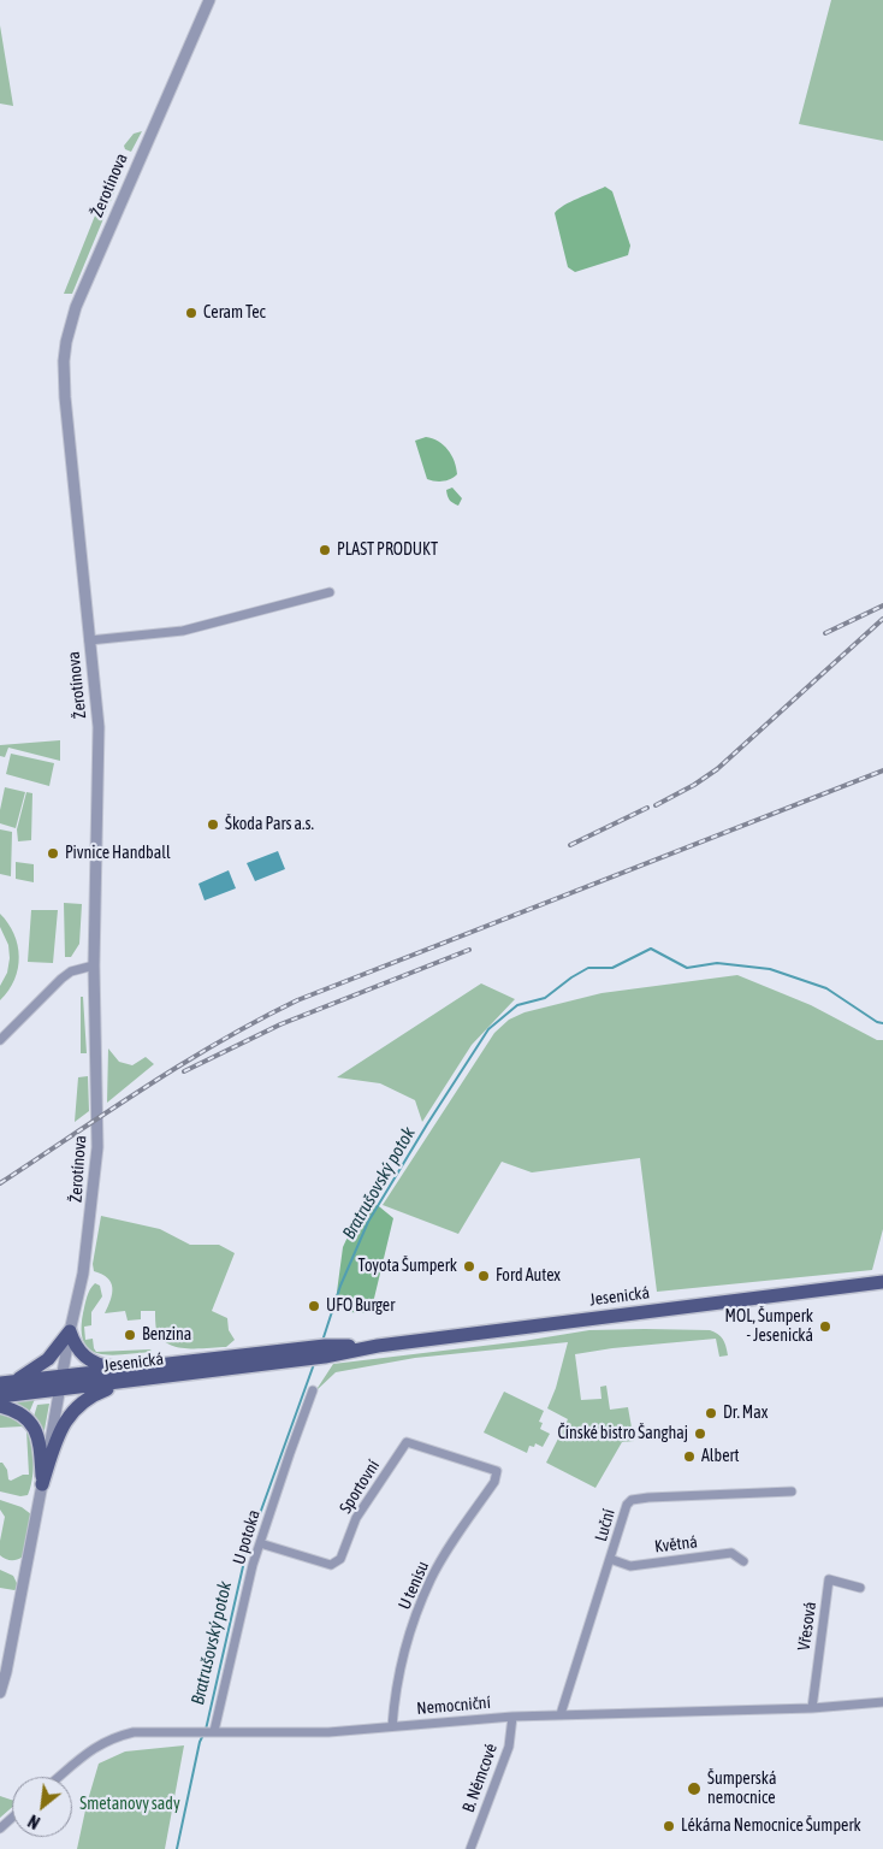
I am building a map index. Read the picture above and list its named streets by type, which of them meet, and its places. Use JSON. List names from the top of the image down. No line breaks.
{"streets":{"main road":["Jesenická"],"street":["Žerotínova","Sportovní","Luční","U potoka","Květná","U tenisu","Vřesová","Nemocniční","B. Němcové"]},"crossings":[["Žerotínova","Jesenická"],["Sportovní","U potoka"],["Sportovní","U tenisu"],["Luční","Květná"],["Luční","Nemocniční"],["U potoka","Nemocniční"],["U tenisu","Nemocniční"],["Vřesová","Nemocniční"],["Nemocniční","B. Němcové"]],"water":["Bratrušovský potok"],"parks":["Smetanovy sady"],"places":["Ceram Tec","PLAST PRODUKT","Škoda Pars a.s.","Pivnice Handball","Toyota Šumperk","Ford Autex","UFO Burger","MOL, Šumperk - Jesenická","Benzina","Dr. Max","Čínské bistro Šanghaj","Albert","Šumperská nemocnice","Lékárna Nemocnice Šumperk"],"north":"bottom left"}
